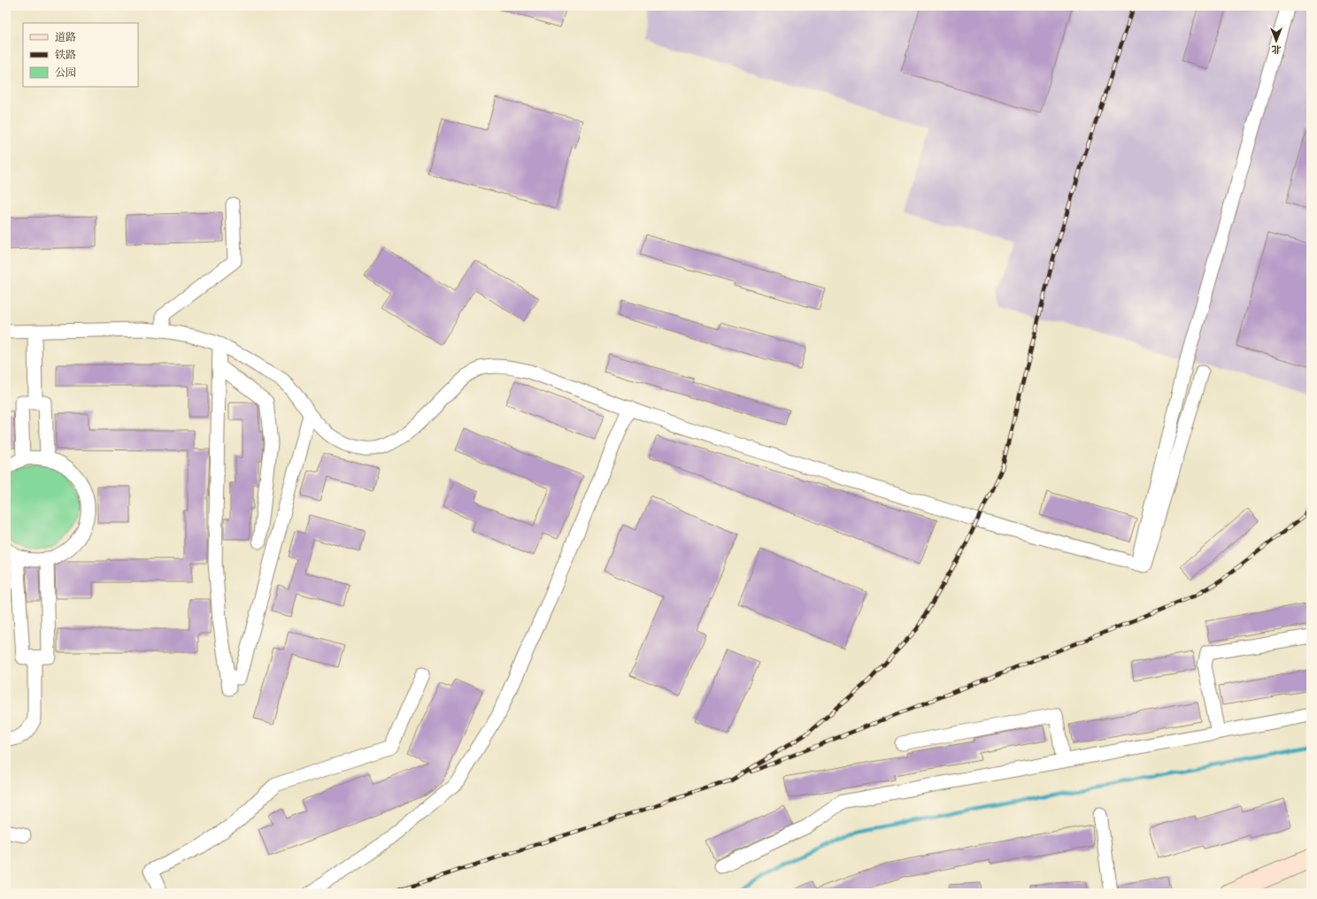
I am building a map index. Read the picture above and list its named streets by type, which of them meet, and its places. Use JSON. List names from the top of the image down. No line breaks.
{"legend":["道路","铁路","公园"],"north":"bottom"}
